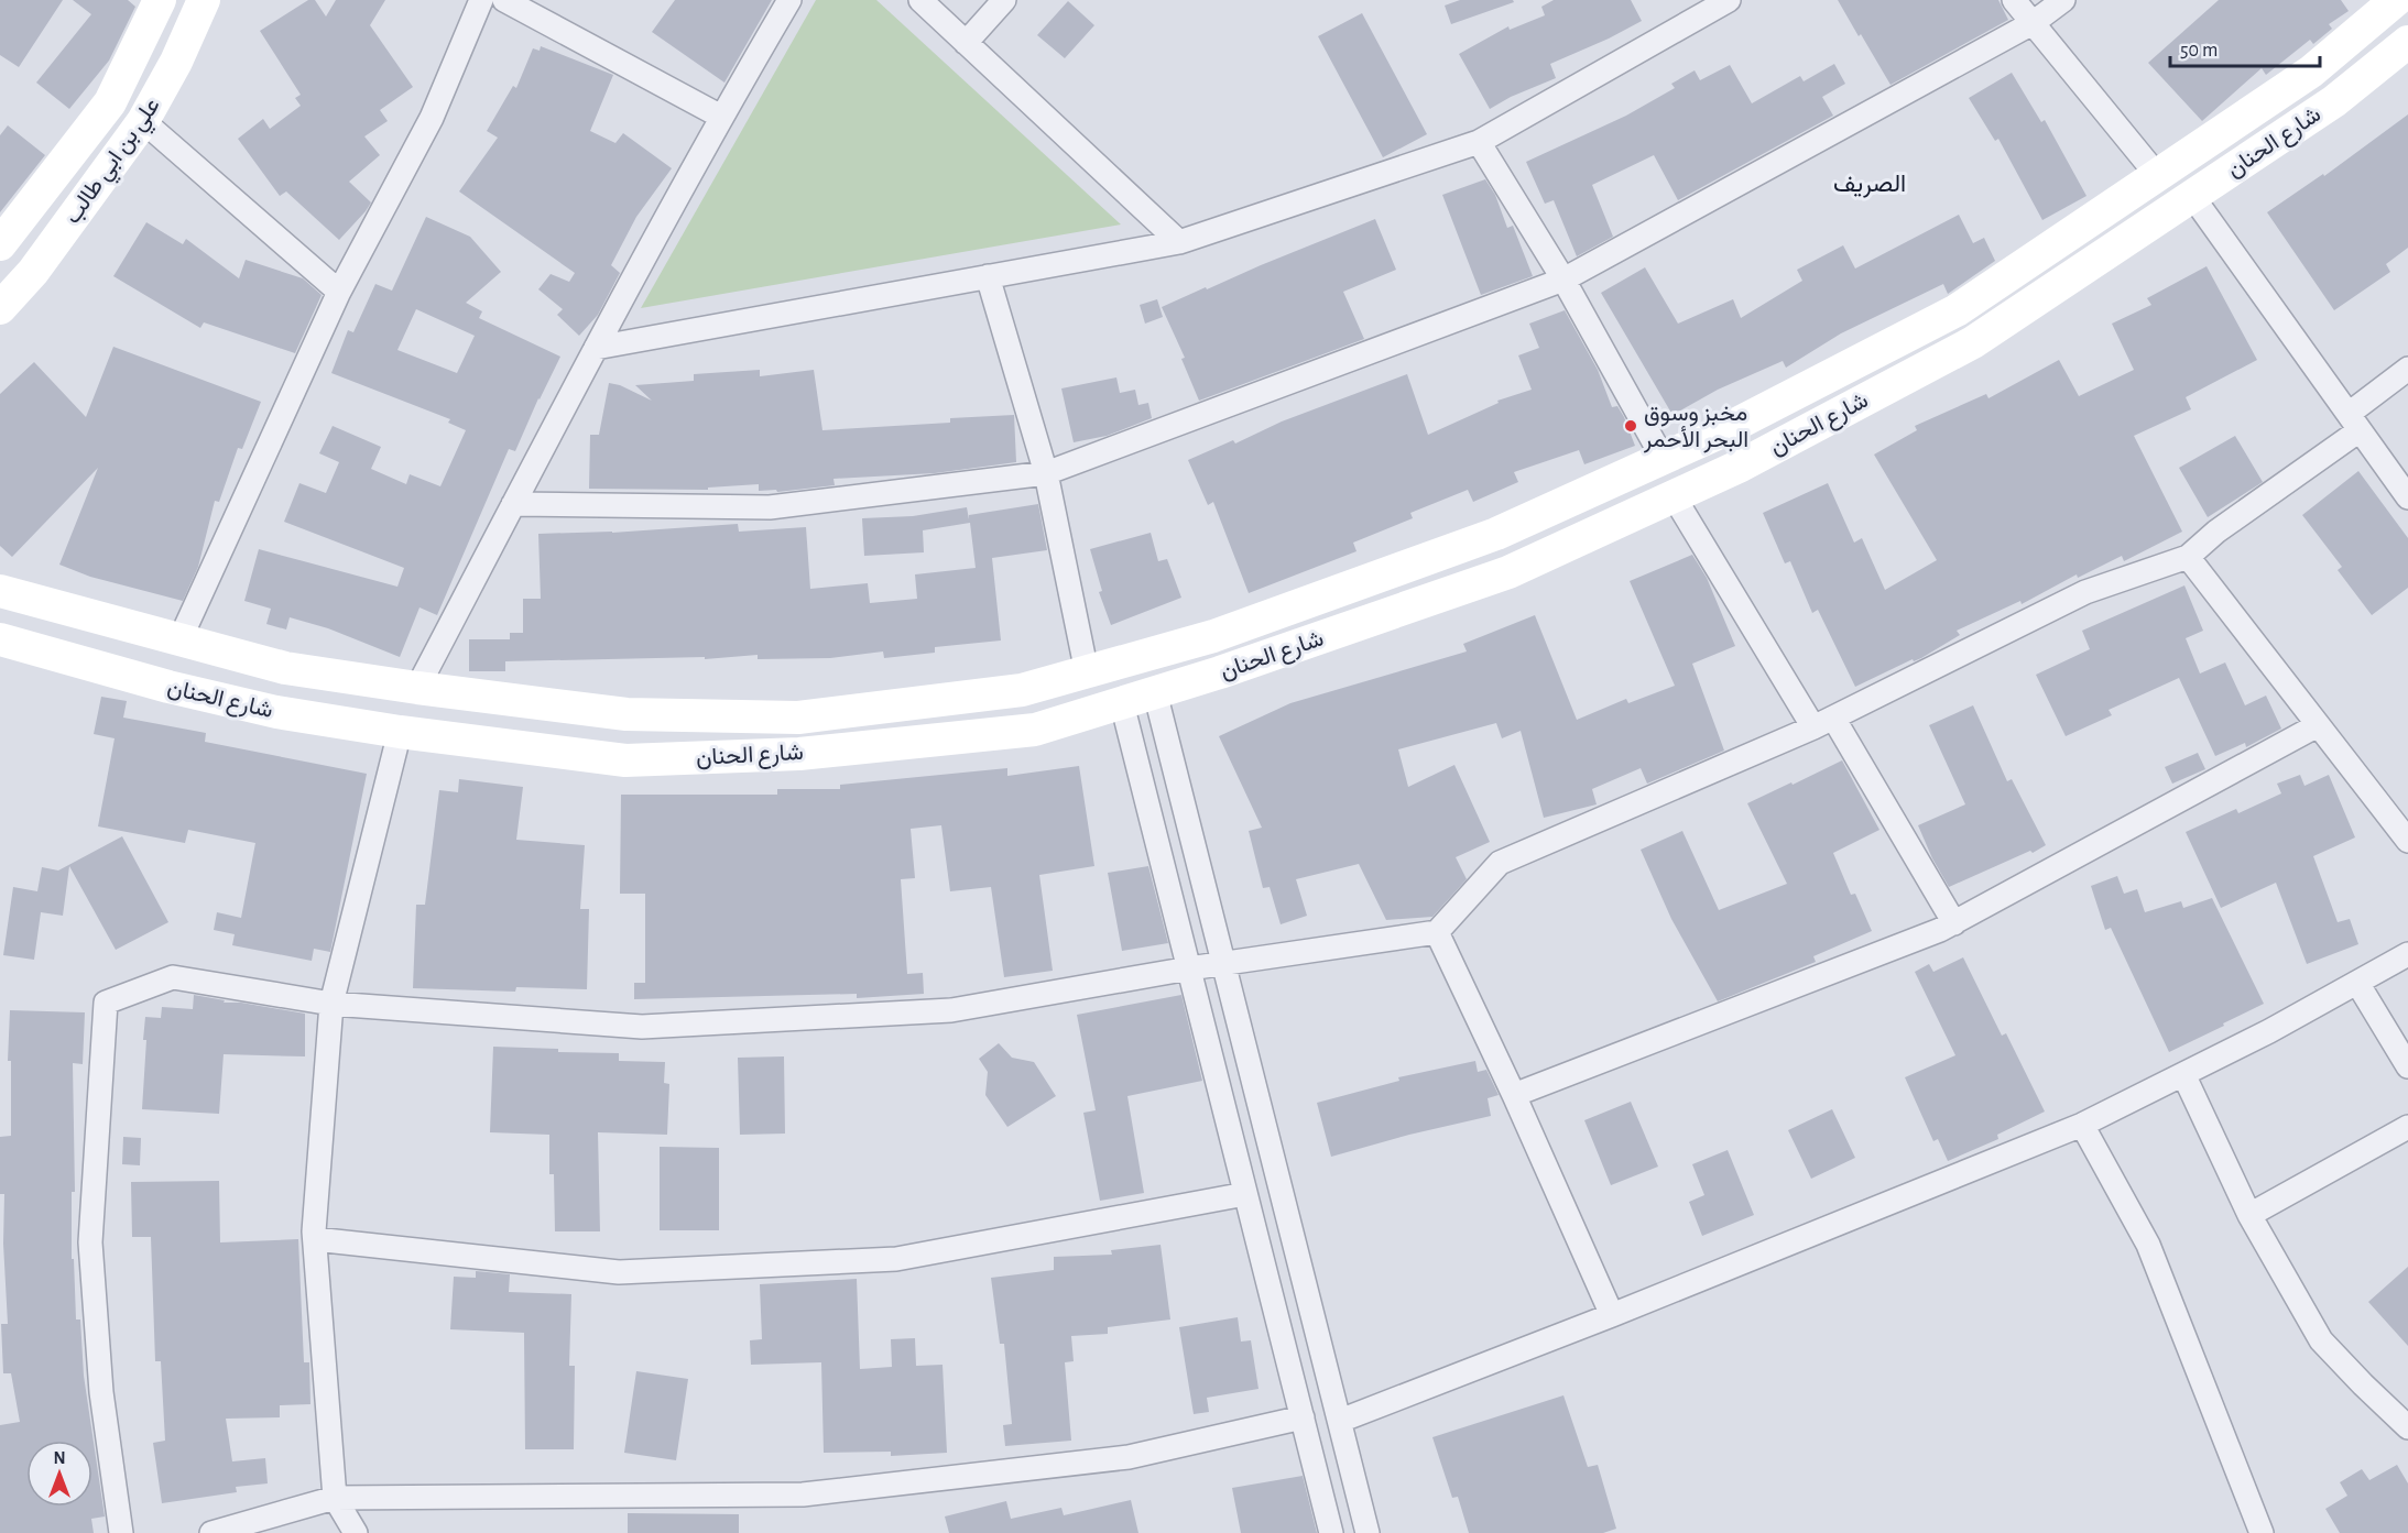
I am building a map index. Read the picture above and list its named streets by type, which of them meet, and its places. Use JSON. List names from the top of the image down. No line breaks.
{"streets":{"main road":["شارع الحنان","علي بن ابي طالب"]},"districts":["الصريف"],"places":["مخبز وسوق البحر الأحمر"],"scale_bar":"50 m","north":"top"}
